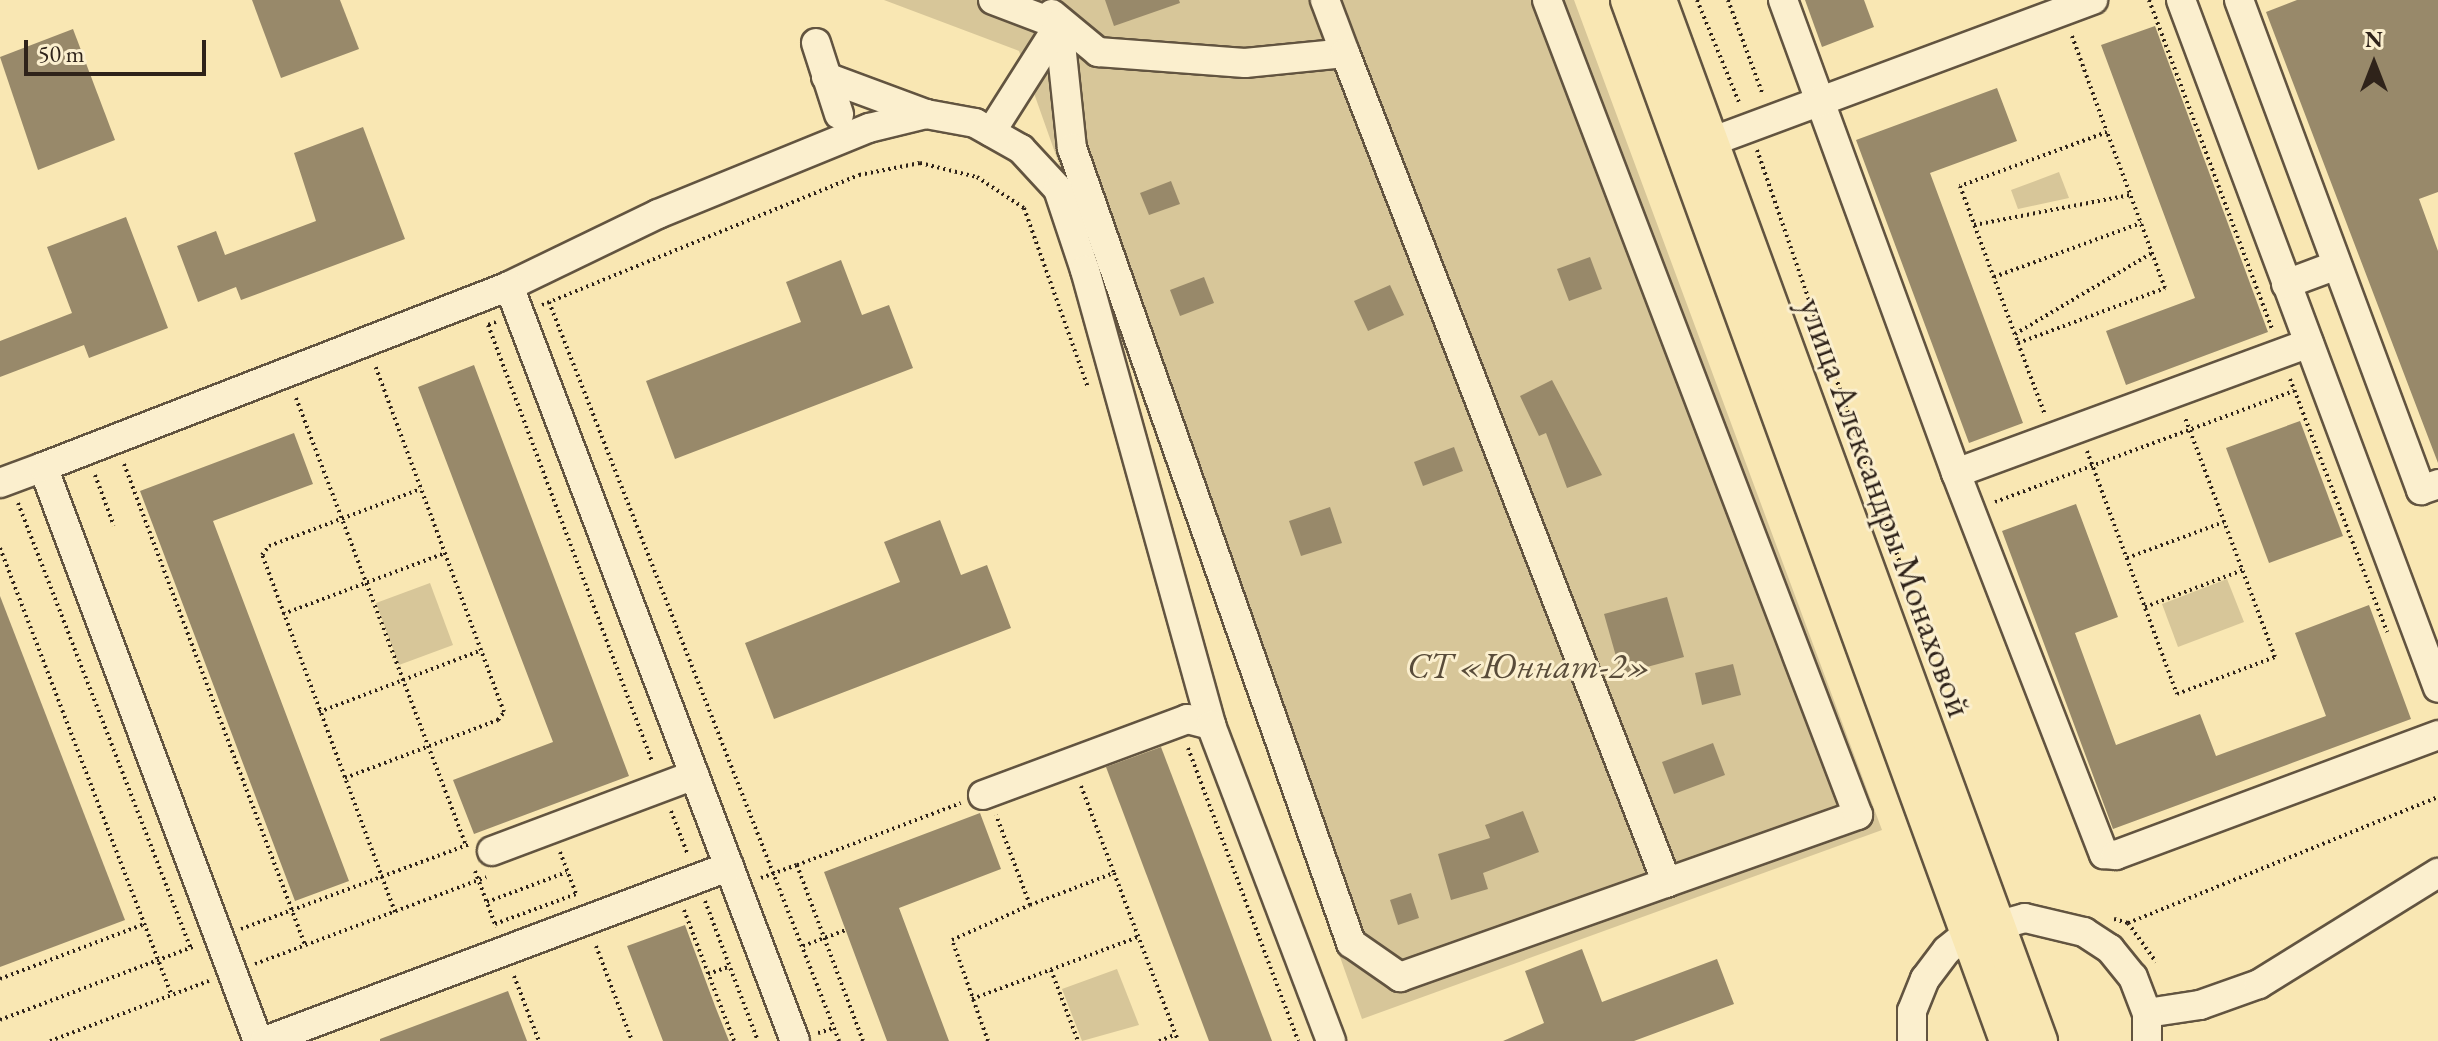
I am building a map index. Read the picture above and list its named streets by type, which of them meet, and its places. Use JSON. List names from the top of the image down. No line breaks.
{"streets":{"main road":["улица Александры Монаховой"]},"parks":["СТ «Юннат-2»"],"scale_bar":"50 m","north":"top"}
